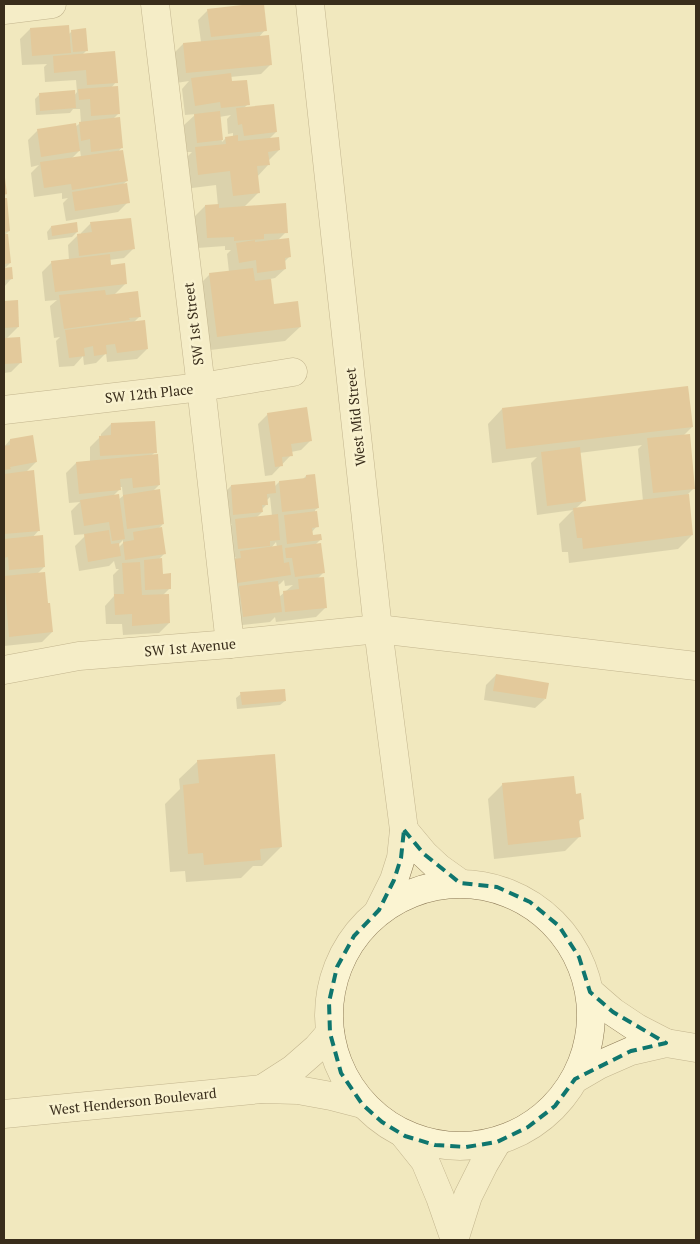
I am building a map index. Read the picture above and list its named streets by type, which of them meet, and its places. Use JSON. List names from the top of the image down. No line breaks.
{"streets":{"street":["SW 1st Street","SW 12th Place","West Mid Street","SW 1st Avenue","West Henderson Boulevard"]},"crossings":[["SW 1st Street","SW 12th Place"],["SW 1st Street","SW 1st Avenue"],["West Mid Street","SW 1st Avenue"]]}
